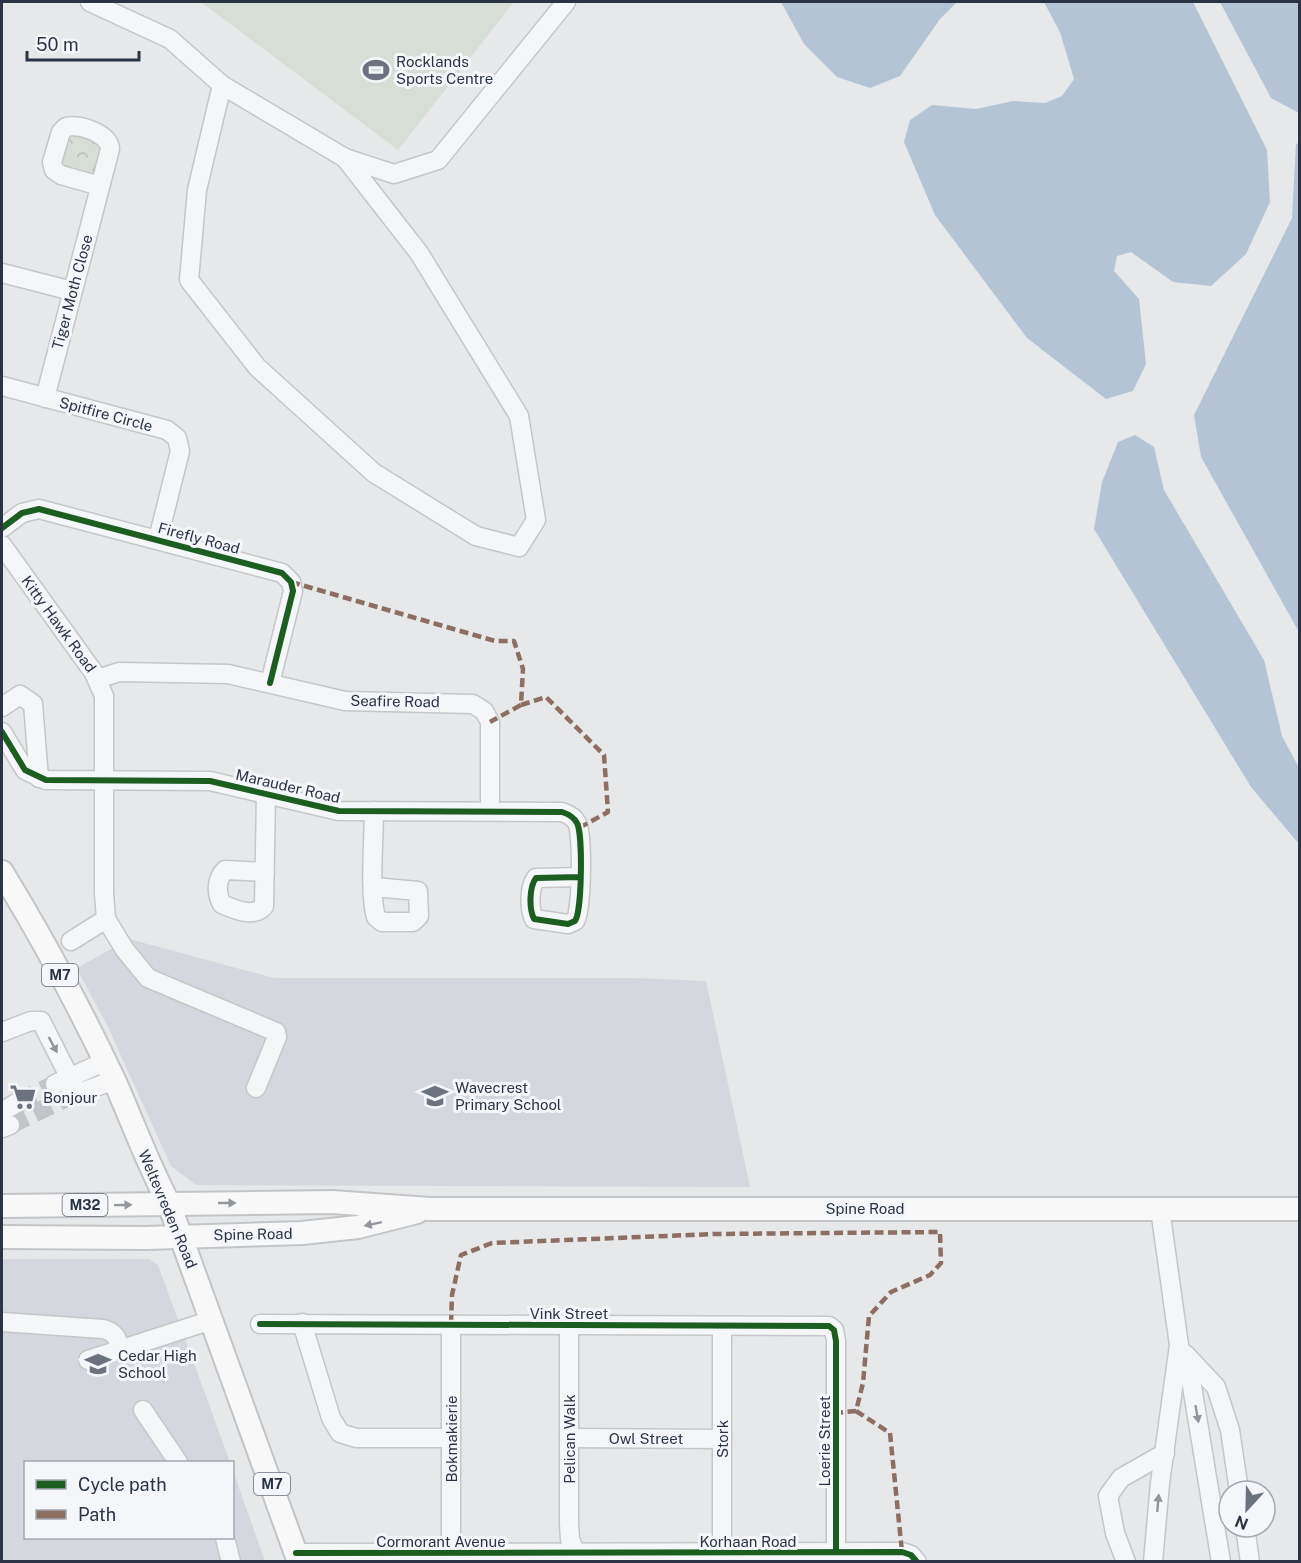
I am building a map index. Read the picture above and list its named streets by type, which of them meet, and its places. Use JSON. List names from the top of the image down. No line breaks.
{"streets":{"main road":["M7","M32","Spine Road","Weltevreden Road"],"street":["Tiger Moth Close","Spitfire Circle","Firefly Road","Kitty Hawk Road","Seafire Road","Marauder Road","Vink Street","Owl Street","Bokmakierie","Pelican Walk","Stork","Loerie Street","Cormorant Avenue","Korhaan Road"]},"crossings":[["Tiger Moth Close","Spitfire Circle"],["Spitfire Circle","Firefly Road"],["Firefly Road","Seafire Road"],["Kitty Hawk Road","Seafire Road"],["Kitty Hawk Road","Marauder Road"],["Seafire Road","Marauder Road"],["Spine Road","Weltevreden Road"],["Weltevreden Road","Cormorant Avenue"],["Vink Street","Bokmakierie"],["Vink Street","Pelican Walk"],["Vink Street","Stork"],["Vink Street","Loerie Street"],["Owl Street","Pelican Walk"],["Owl Street","Stork"],["Bokmakierie","Cormorant Avenue"],["Pelican Walk","Cormorant Avenue"],["Pelican Walk","Korhaan Road"],["Stork","Korhaan Road"],["Loerie Street","Korhaan Road"],["Cormorant Avenue","Korhaan Road"]],"places":{"sports":["Rocklands Sports Centre"],"school or university":["Wavecrest Primary School","Cedar High School"],"supermarket":["Bonjour"]},"legend":["Cycle path","Path"],"scale_bar":"50 m","north":"bottom"}
